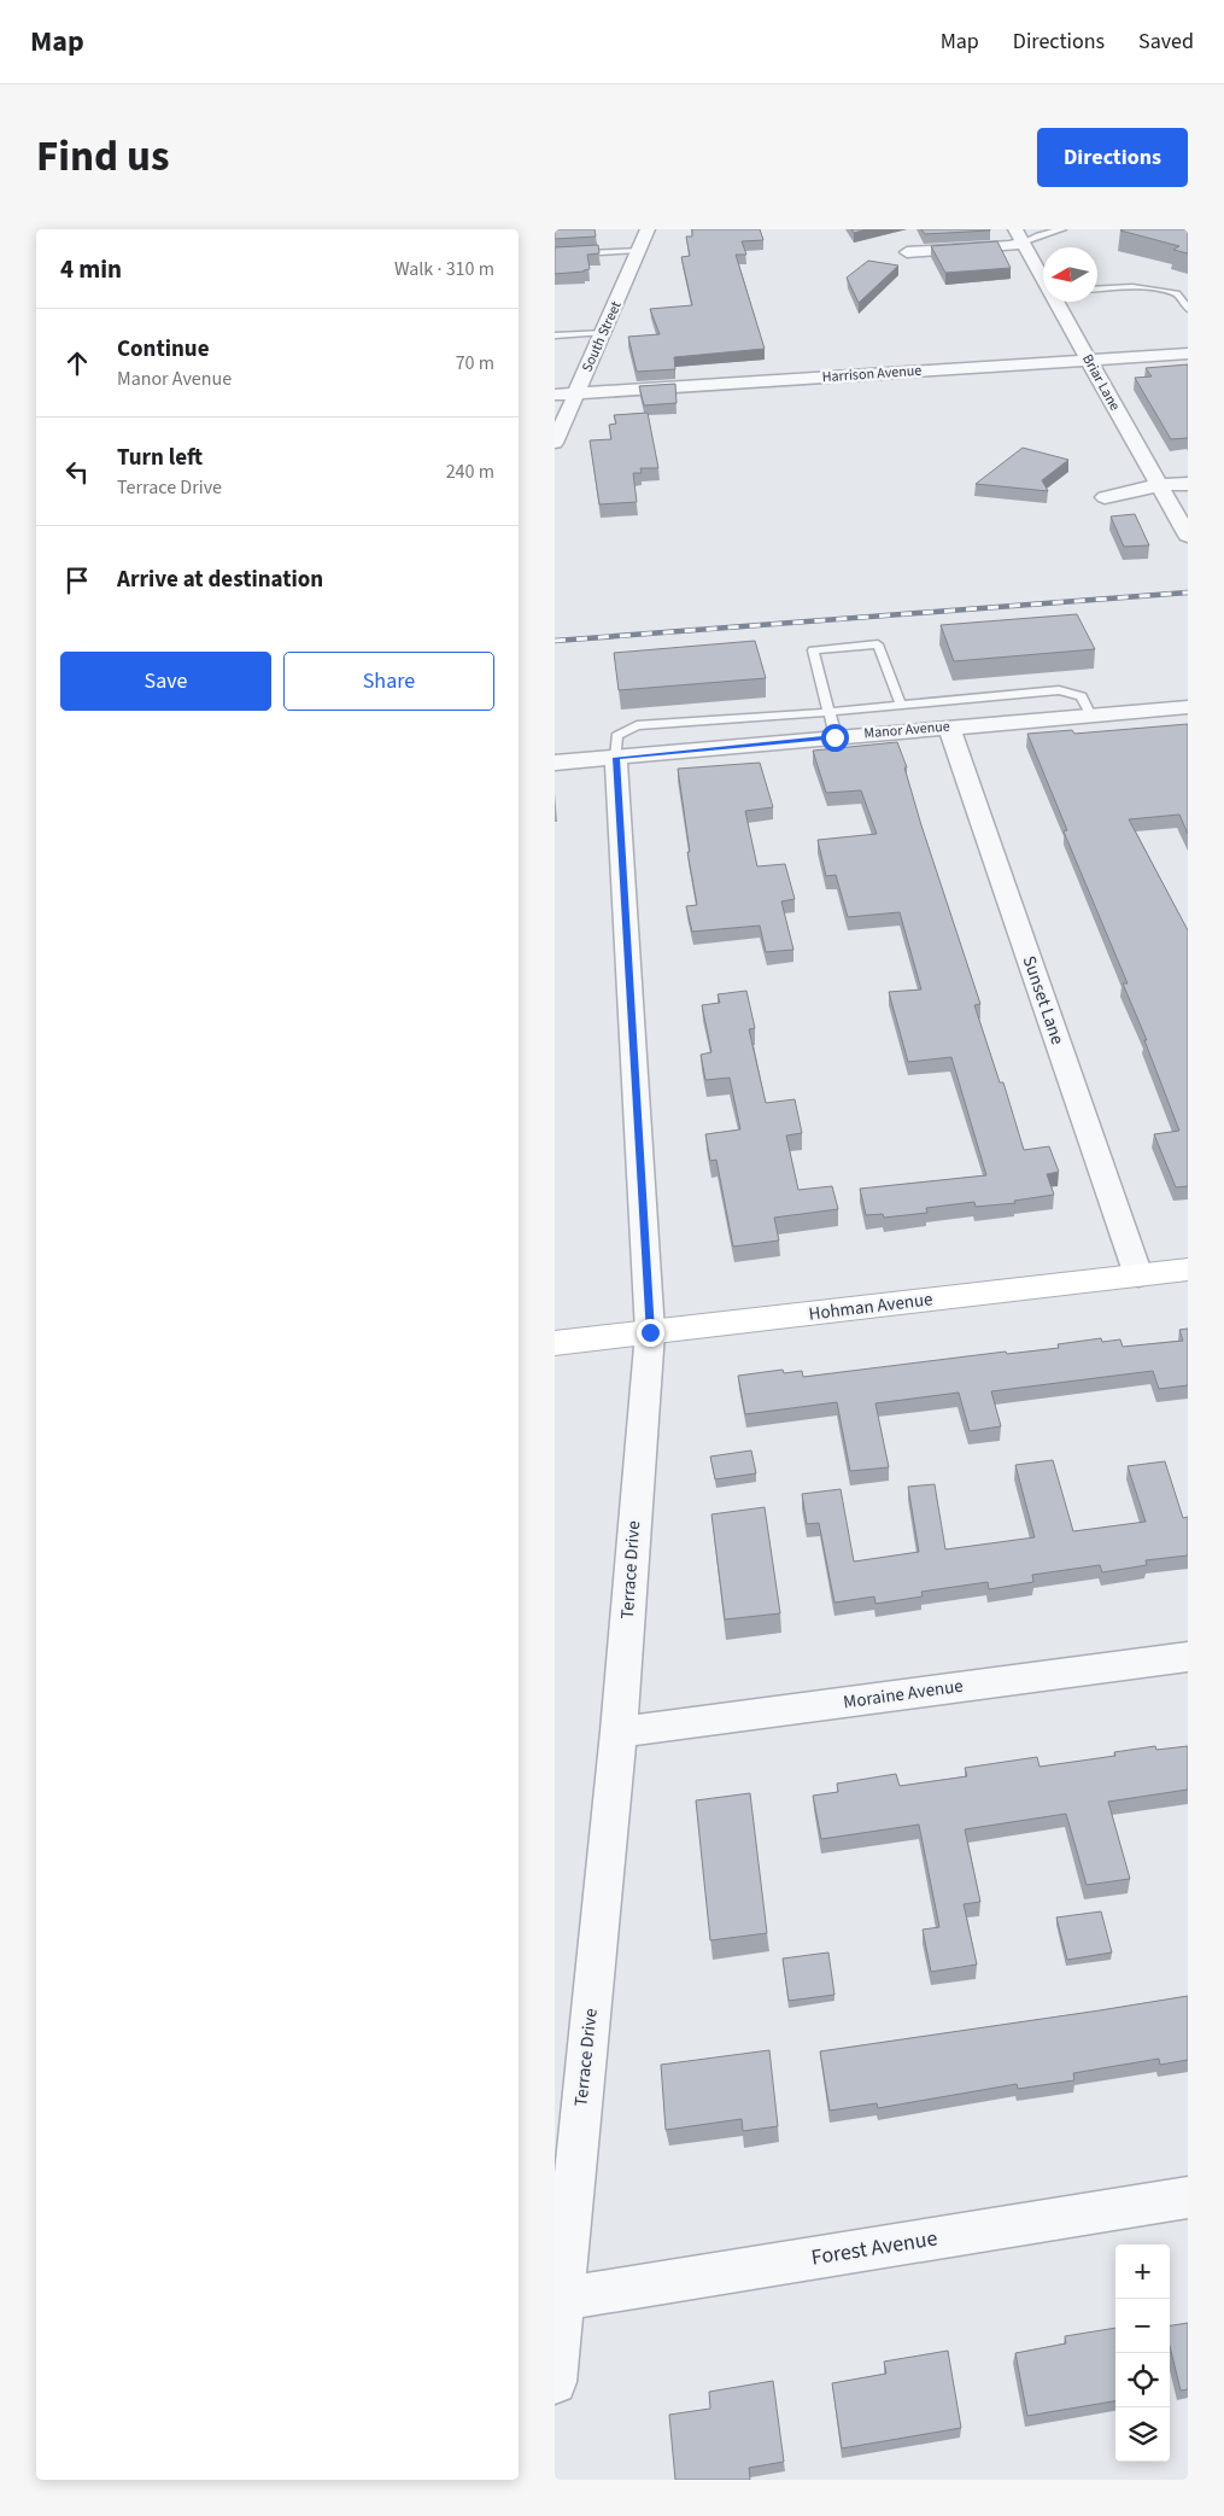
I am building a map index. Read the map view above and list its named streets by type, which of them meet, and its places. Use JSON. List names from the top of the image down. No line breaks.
{"streets":{"street":["South Street","Harrison Avenue","Briar Lane","Manor Avenue","Sunset Lane","Hohman Avenue","Terrace Drive","Moraine Avenue","Forest Avenue"]},"crossings":[["South Street","Harrison Avenue"],["Harrison Avenue","Briar Lane"],["Manor Avenue","Sunset Lane"],["Manor Avenue","Terrace Drive"],["Sunset Lane","Hohman Avenue"],["Hohman Avenue","Terrace Drive"],["Terrace Drive","Moraine Avenue"],["Terrace Drive","Forest Avenue"]],"north":"left","page":{"header":"Map","nav":["Map","Directions","Saved"],"title":"Find us","buttons":["Directions",["Save","Share"]],"heading":["4 min","Walk · 310 m"],"list":[["Continue","Manor Avenue","70 m"],["Turn left","Terrace Drive","240 m"],"Arrive at destination"],"map_buttons":["+","−"]}}
